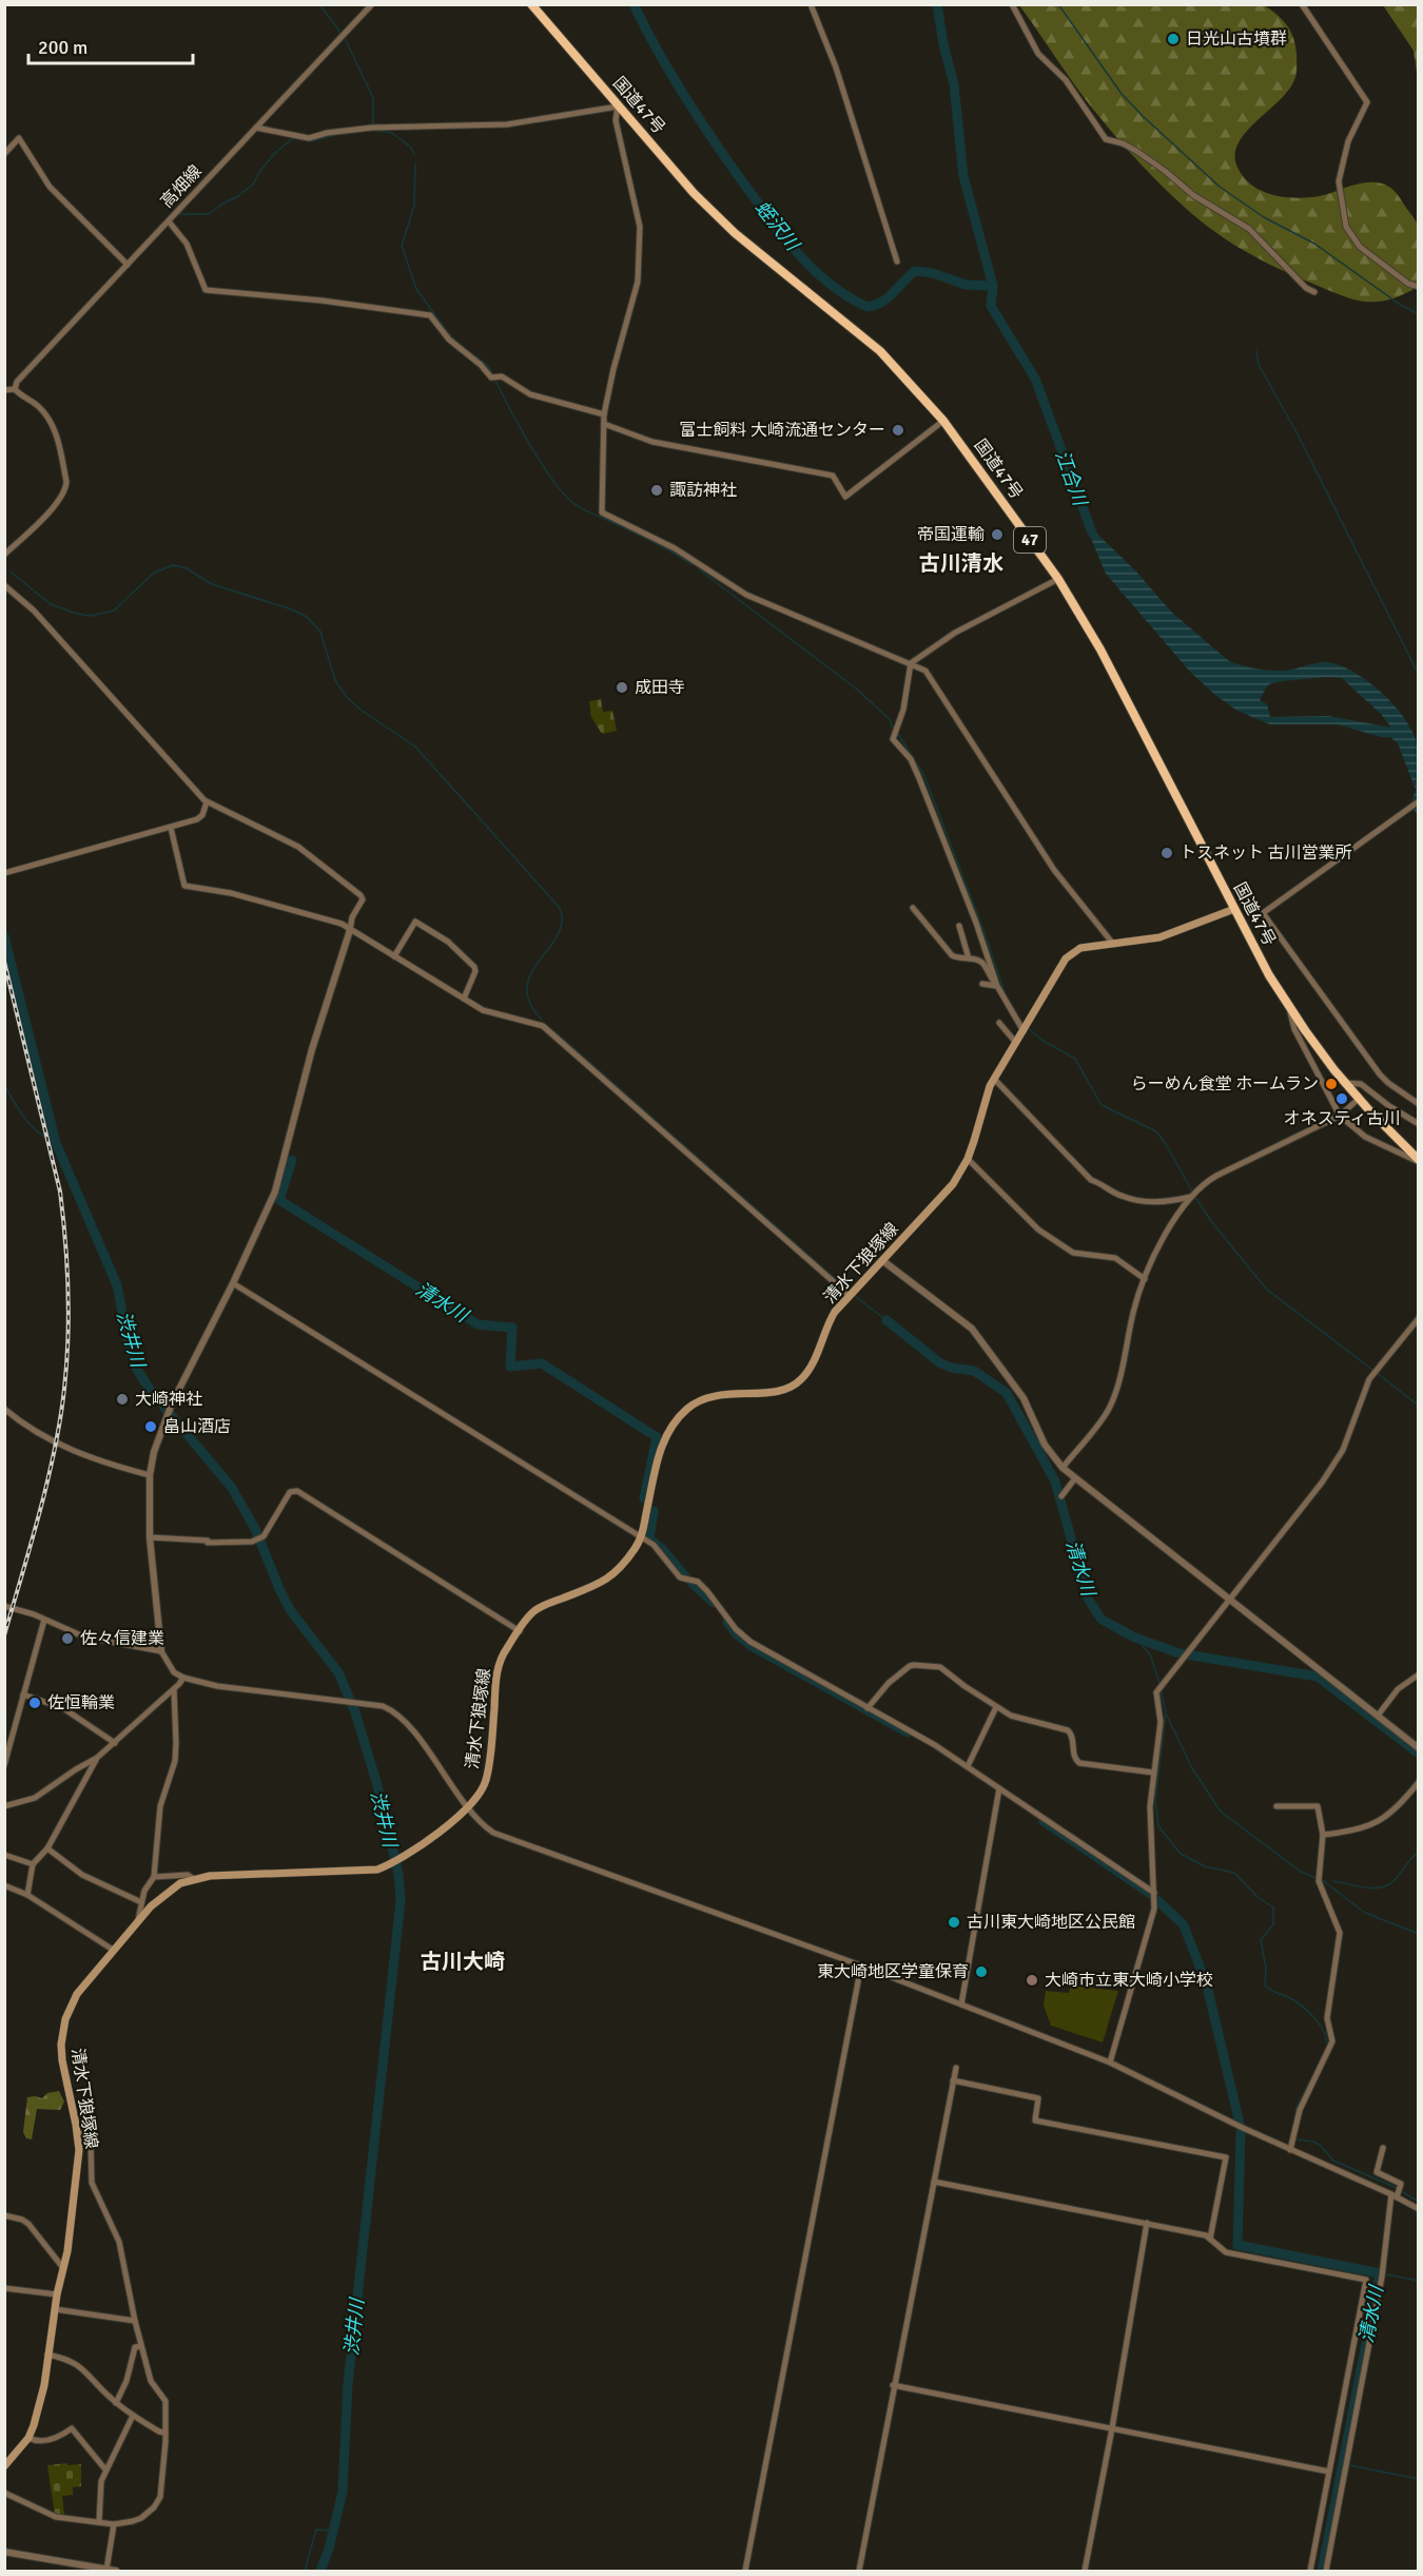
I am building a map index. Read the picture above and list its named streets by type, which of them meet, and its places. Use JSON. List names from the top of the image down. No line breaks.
{"streets":{"highway":["国道47号","47"],"main road":["清水下狼塚線"],"street":["高畑線"]},"crossings":[["国道47号","清水下狼塚線"]],"districts":["古川清水","古川大崎"],"water":["蛭沢川","江合川","清水川","渋井川"],"places":["日光山古墳群","富士飼料 大崎流通センター","諏訪神社","帝国運輸","成田寺","トスネット 古川営業所","らーめん食堂 ホームラン","オネスティ古川","大崎神社","畠山酒店","佐々信建業","佐恒輪業","古川東大崎地区公民館","東大崎地区学童保育","大崎市立東大崎小学校"],"scale_bar":"200 m"}
